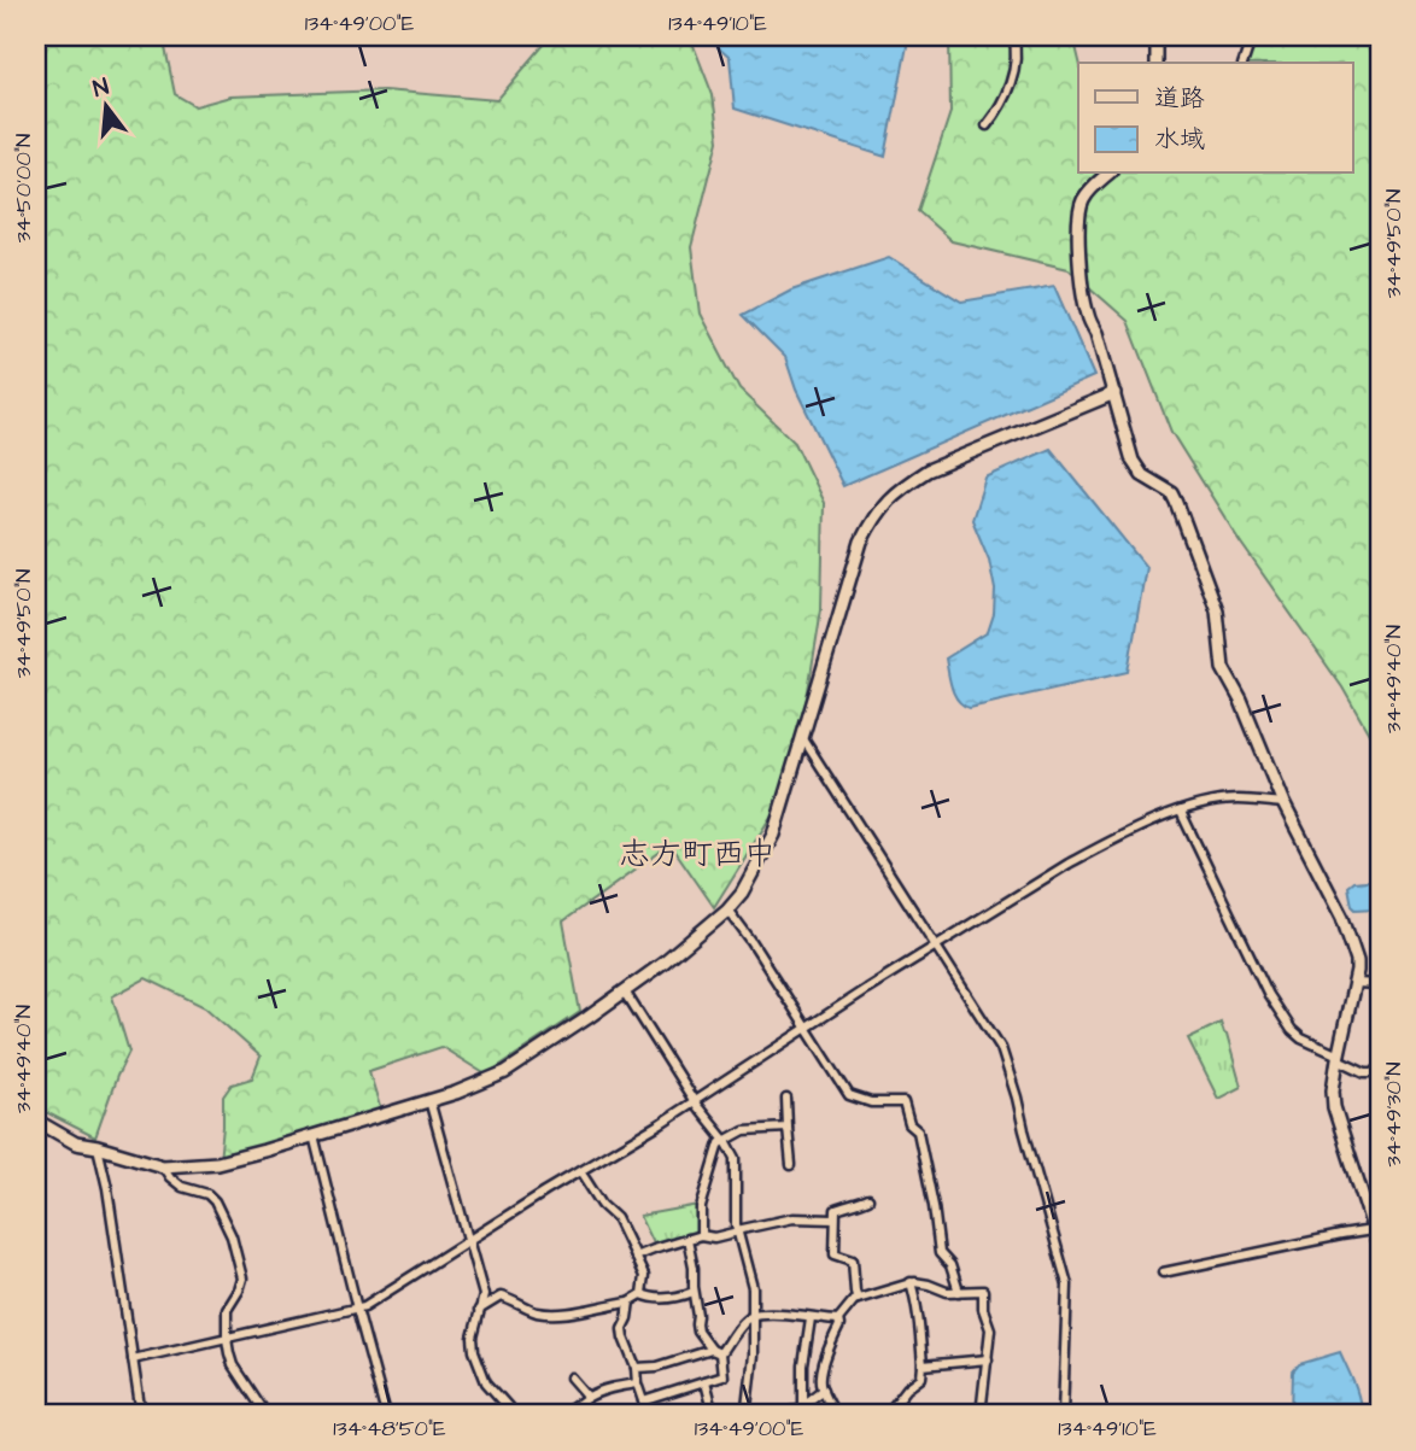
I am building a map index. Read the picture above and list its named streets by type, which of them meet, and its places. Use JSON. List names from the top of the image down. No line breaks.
{"districts":["志方町西中"],"legend":["道路","水域"],"north":"top","coordinates":["134°49'00\"E","134°49'10\"E","34°50'00\"N","34°49'50\"N","34°49'40\"N","34°49'30\"N","134°48'50\"E"]}
